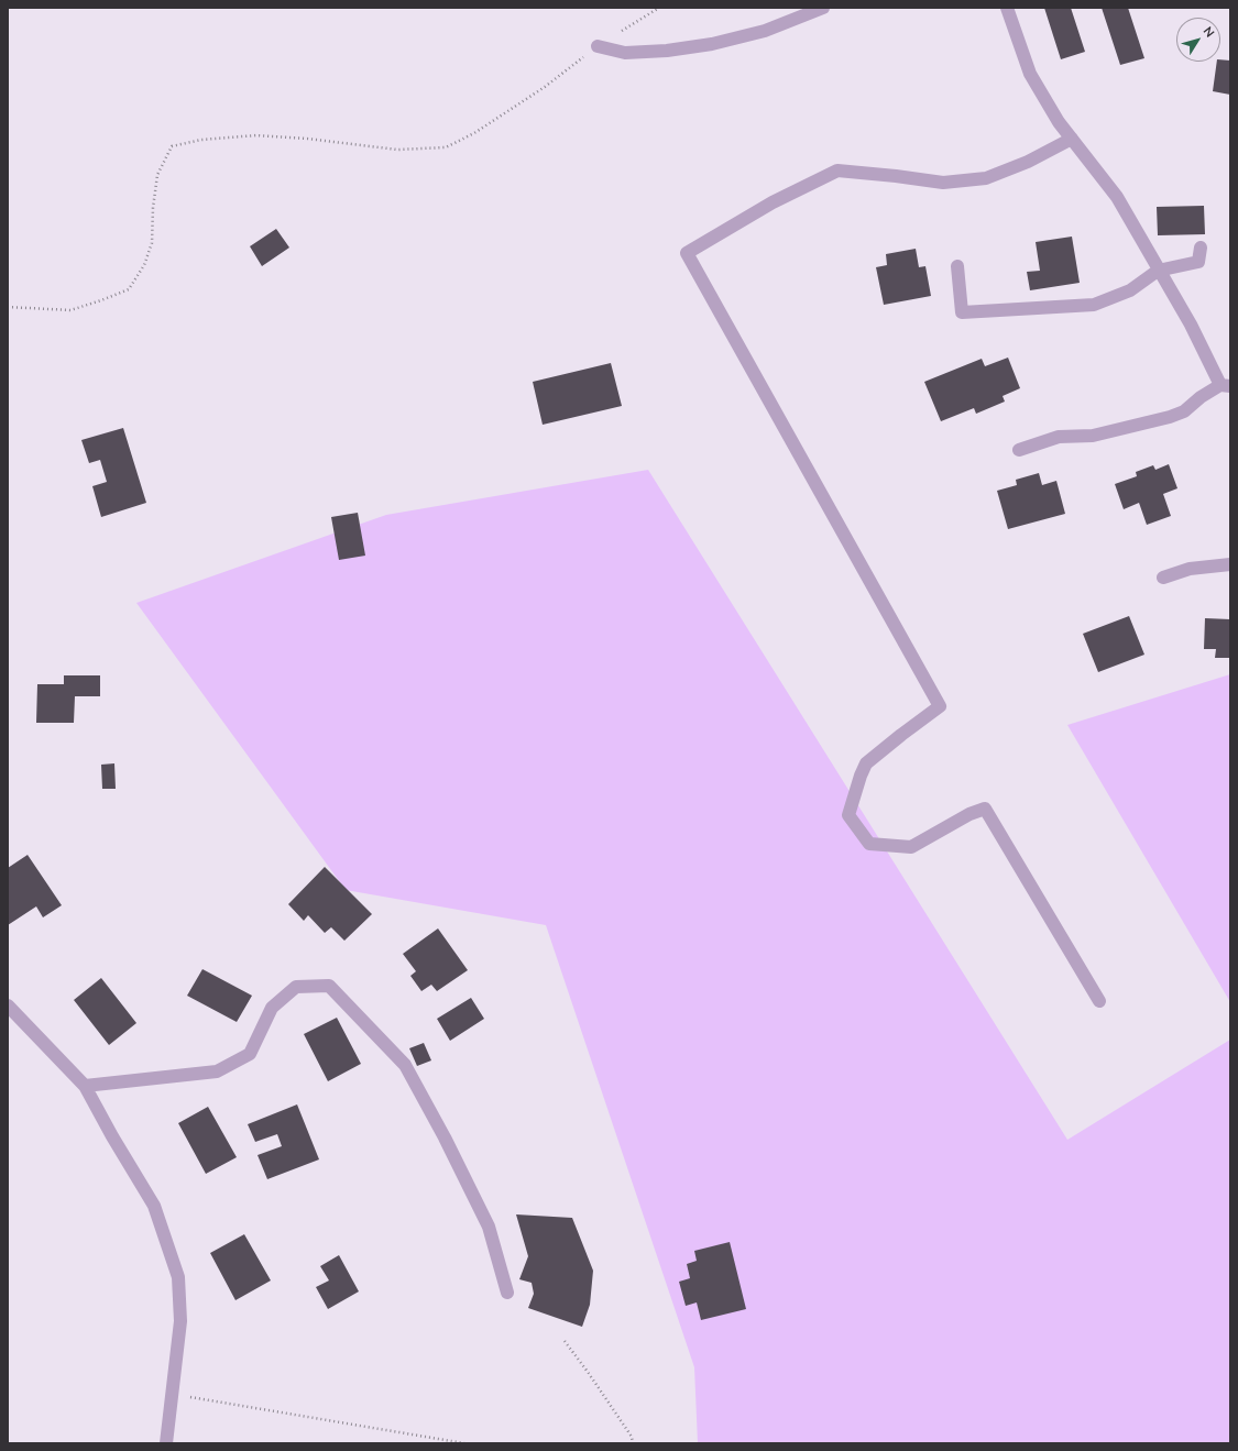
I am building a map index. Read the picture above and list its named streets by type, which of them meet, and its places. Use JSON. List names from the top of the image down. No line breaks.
{"north":"top right"}
